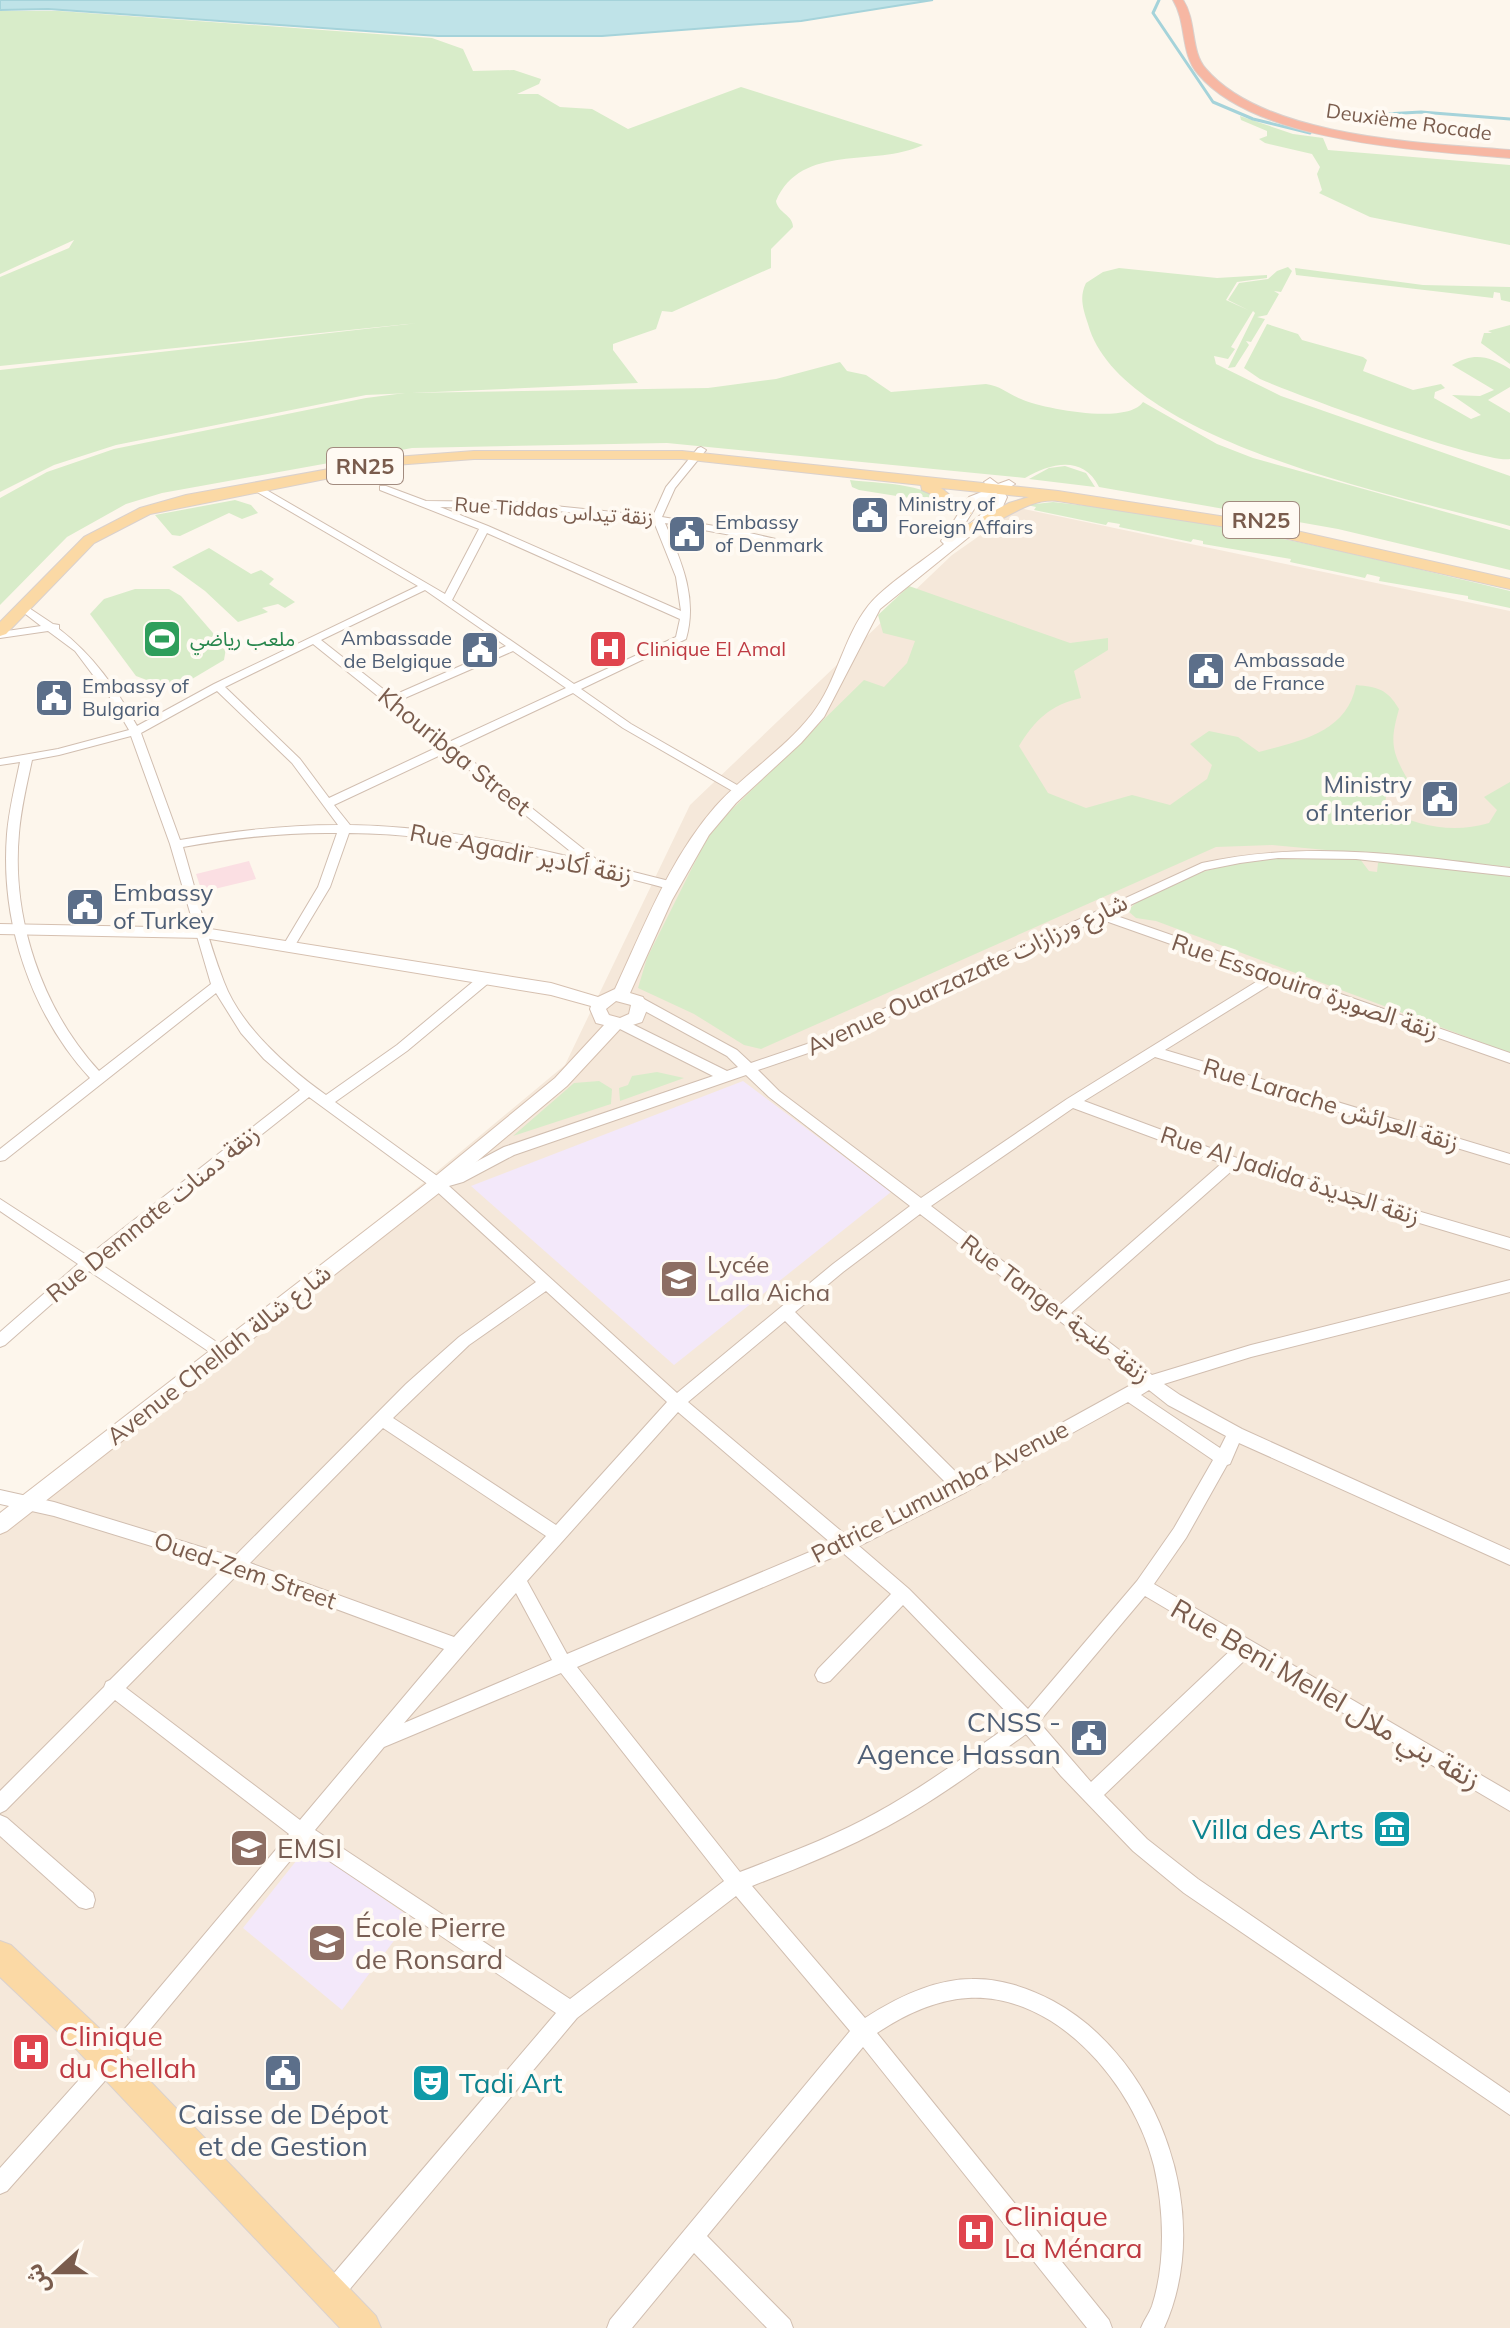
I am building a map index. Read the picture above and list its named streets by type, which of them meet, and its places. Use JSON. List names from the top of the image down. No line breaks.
{"streets":{"highway":["Deuxième Rocade"],"main road":["RN25"],"street":["Rue Tiddas زنقة تيداس","Khouribga Street","Rue Agadir زنقة أكادير","Avenue Ouarzazate شارع ورزازات","Rue Essaouira زنقة الصويرة","Rue Larache زنقة العرائش","Rue Al Jadida زنقة الجديدة","Rue Demnate زنقة دمنات","Rue Tanger زنقة طنجة","Avenue Chellah شارع شالة","Patrice Lumumba Avenue","Oued-Zem Street","Rue Beni Mellel زنقة بني ملال"]},"crossings":[["Khouribga Street","Rue Agadir زنقة أكادير"],["Avenue Ouarzazate شارع ورزازات","Rue Essaouira زنقة الصويرة"],["Avenue Ouarzazate شارع ورزازات","Rue Tanger زنقة طنجة"],["Avenue Ouarzazate شارع ورزازات","Avenue Chellah شارع شالة"],["Rue Tanger زنقة طنجة","Avenue Chellah شارع شالة"],["Rue Tanger زنقة طنجة","Patrice Lumumba Avenue"],["Avenue Chellah شارع شالة","Oued-Zem Street"]],"places":{"public building":["Ministry of Foreign Affairs","Embassy of Denmark","Ambassade de Belgique","Ambassade de France","Embassy of Bulgaria","Ministry of Interior","Embassy of Turkey","CNSS - Agence Hassan","Caisse de Dépot et de Gestion"],"sports":["ملعب رياضي"],"hospital":["Clinique El Amal","Clinique du Chellah","Clinique La Ménara"],"school or university":["Lycée Lalla Aicha","EMSI","École Pierre de Ronsard"],"museum":["Villa des Arts"],"theatre":["Tadi Art"]},"north":"left"}
